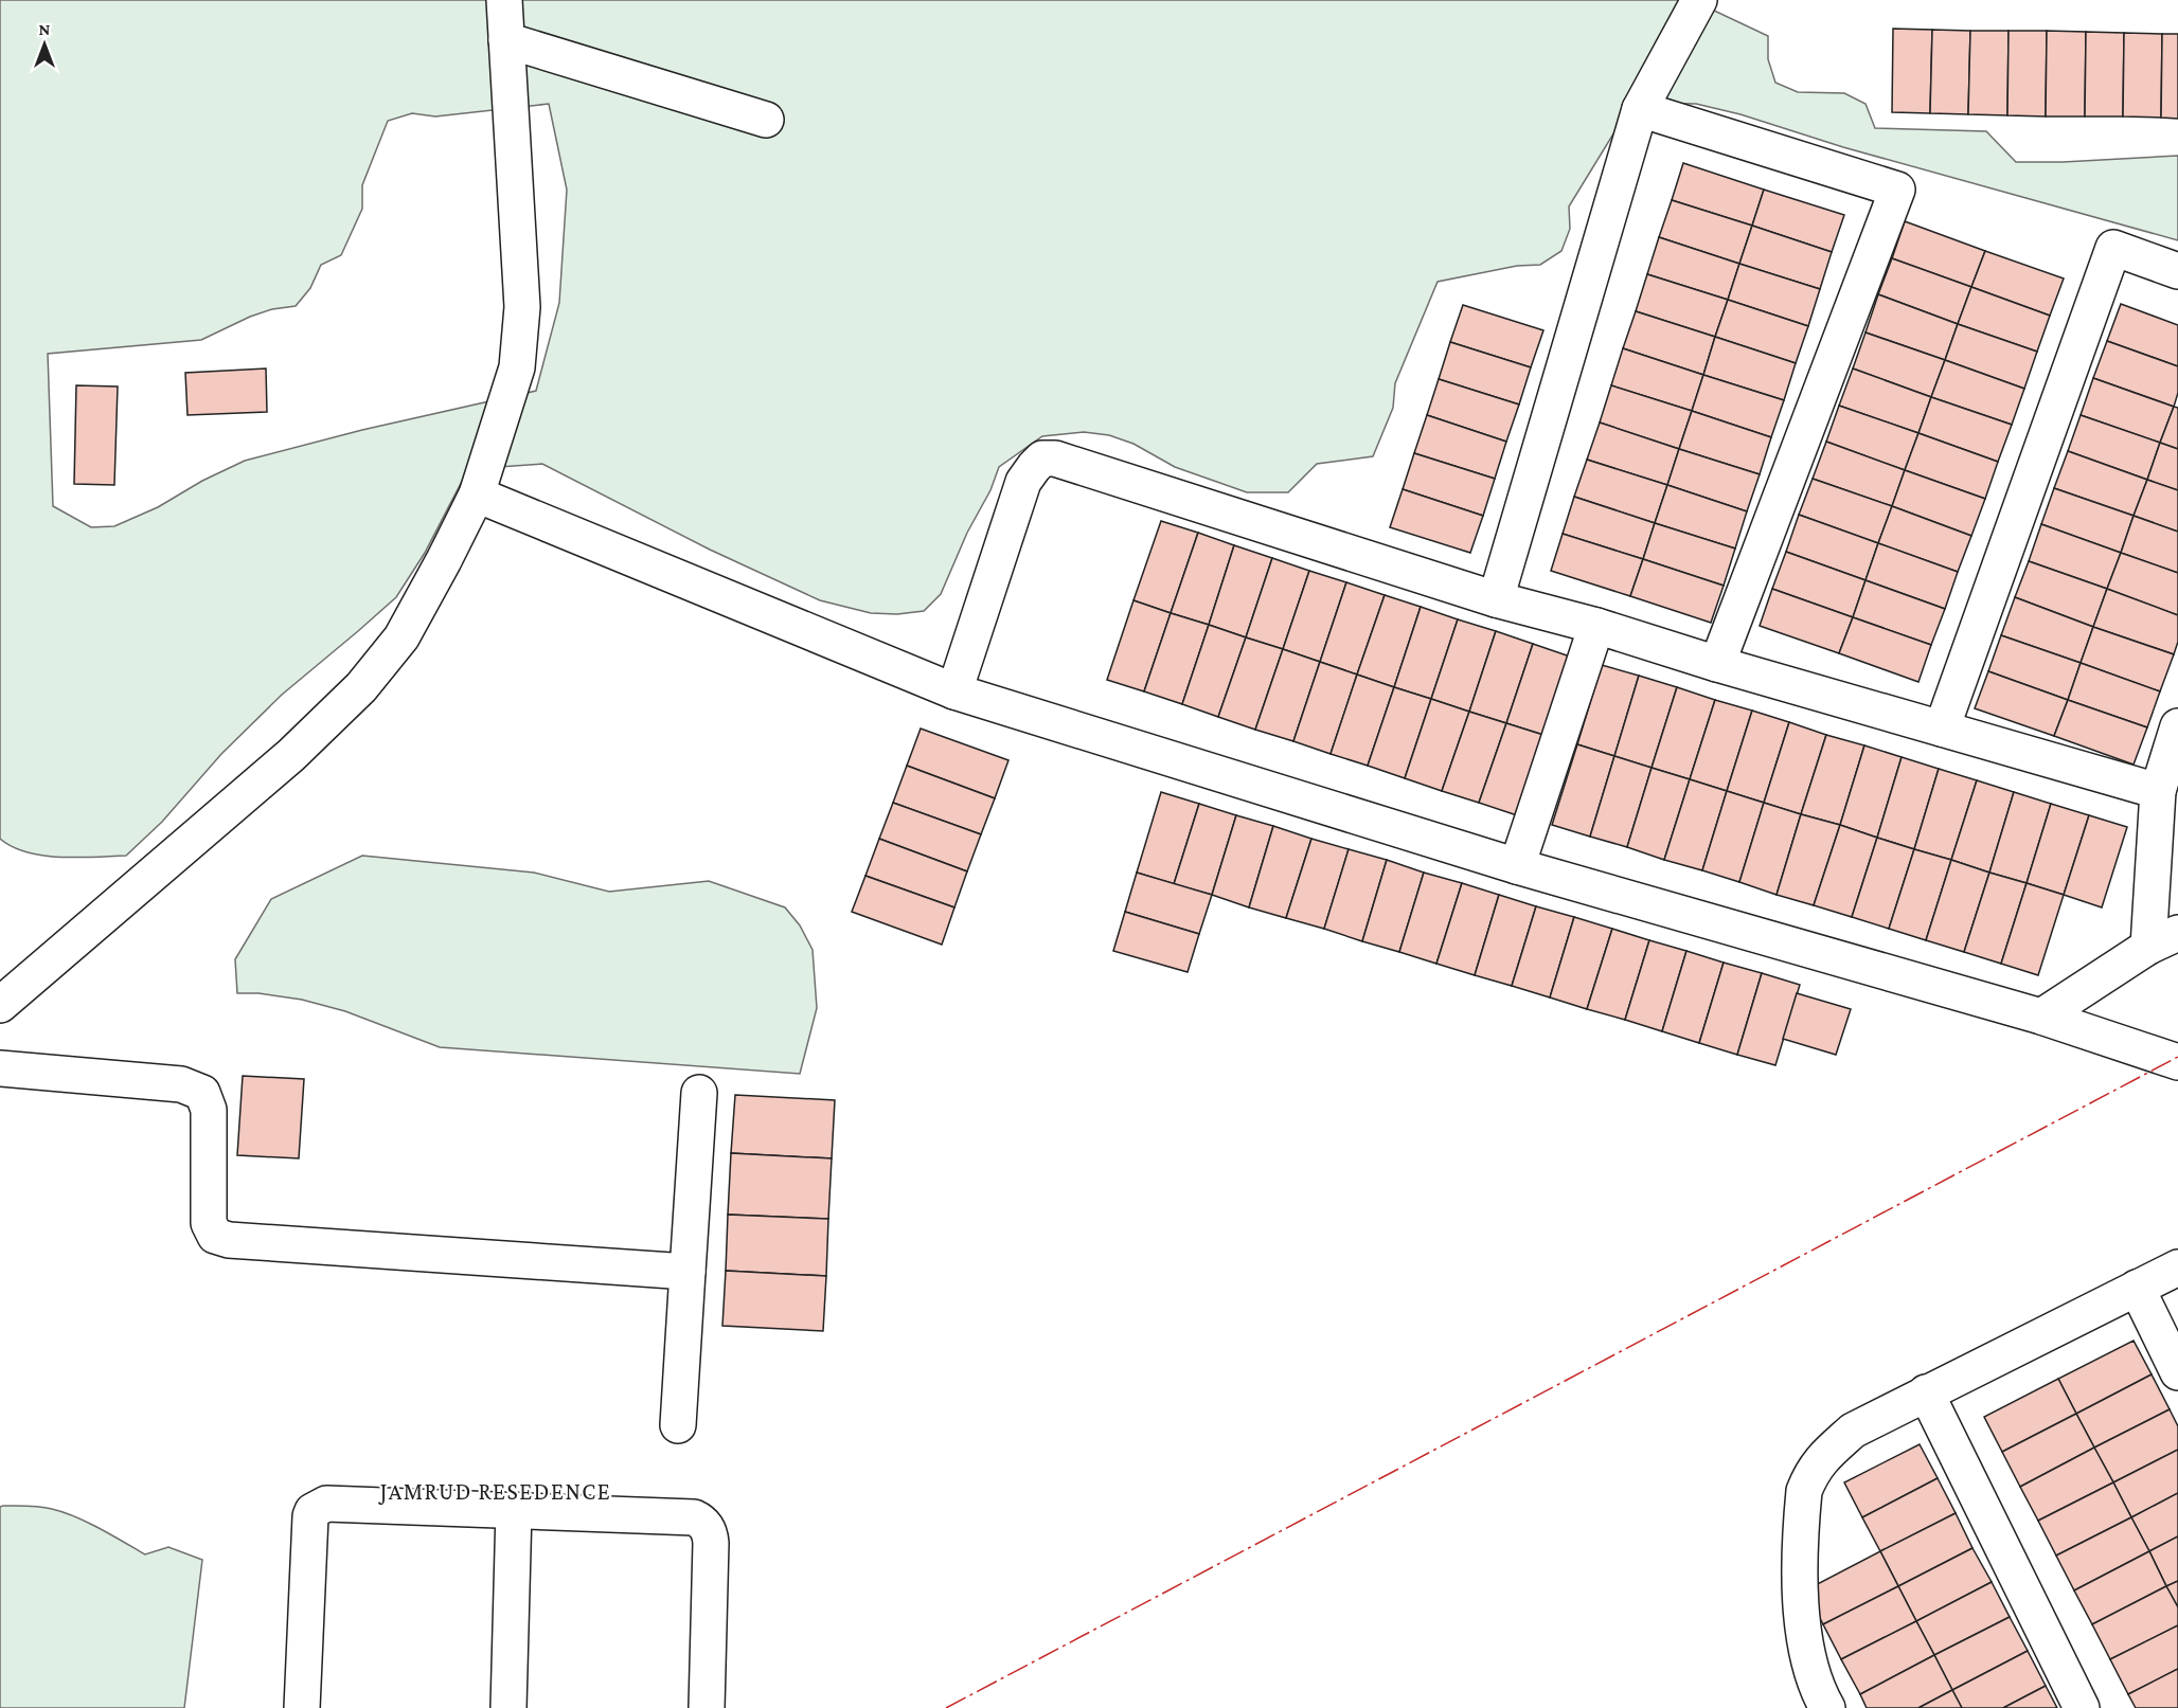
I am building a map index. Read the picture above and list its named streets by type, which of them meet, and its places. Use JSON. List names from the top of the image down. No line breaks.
{"districts":["JAMRUD RESEDENCE"],"north":"top"}
